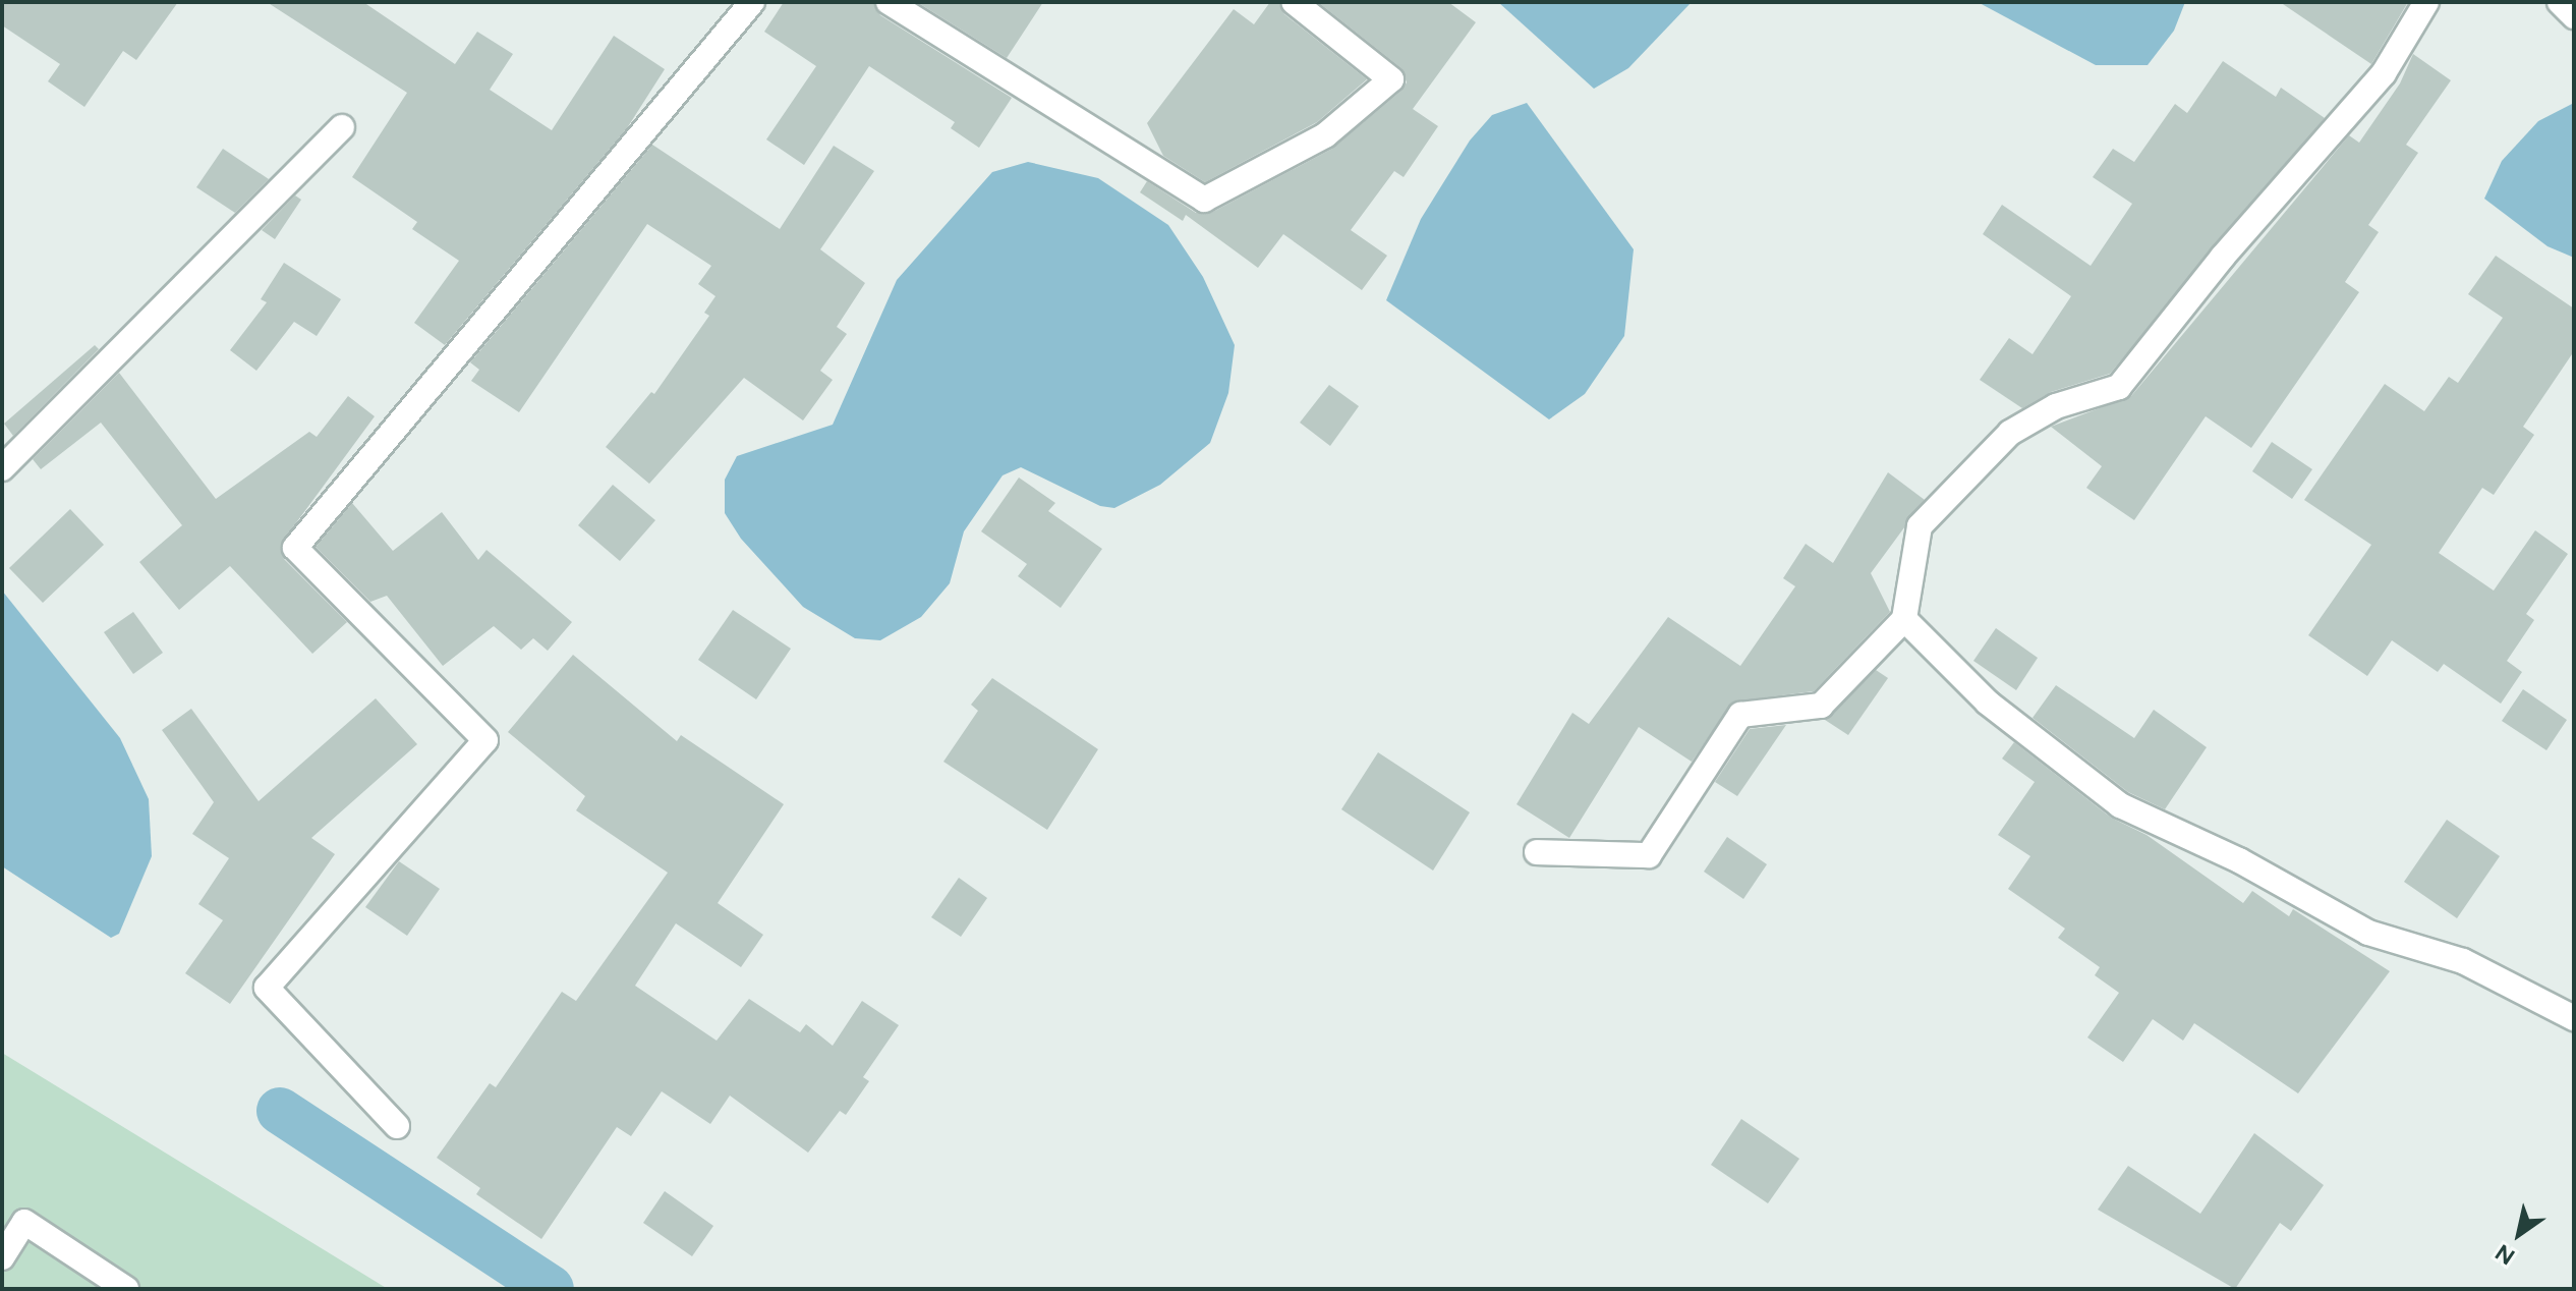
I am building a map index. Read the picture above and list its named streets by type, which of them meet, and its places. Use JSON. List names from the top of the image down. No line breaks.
{"north":"bottom left"}
